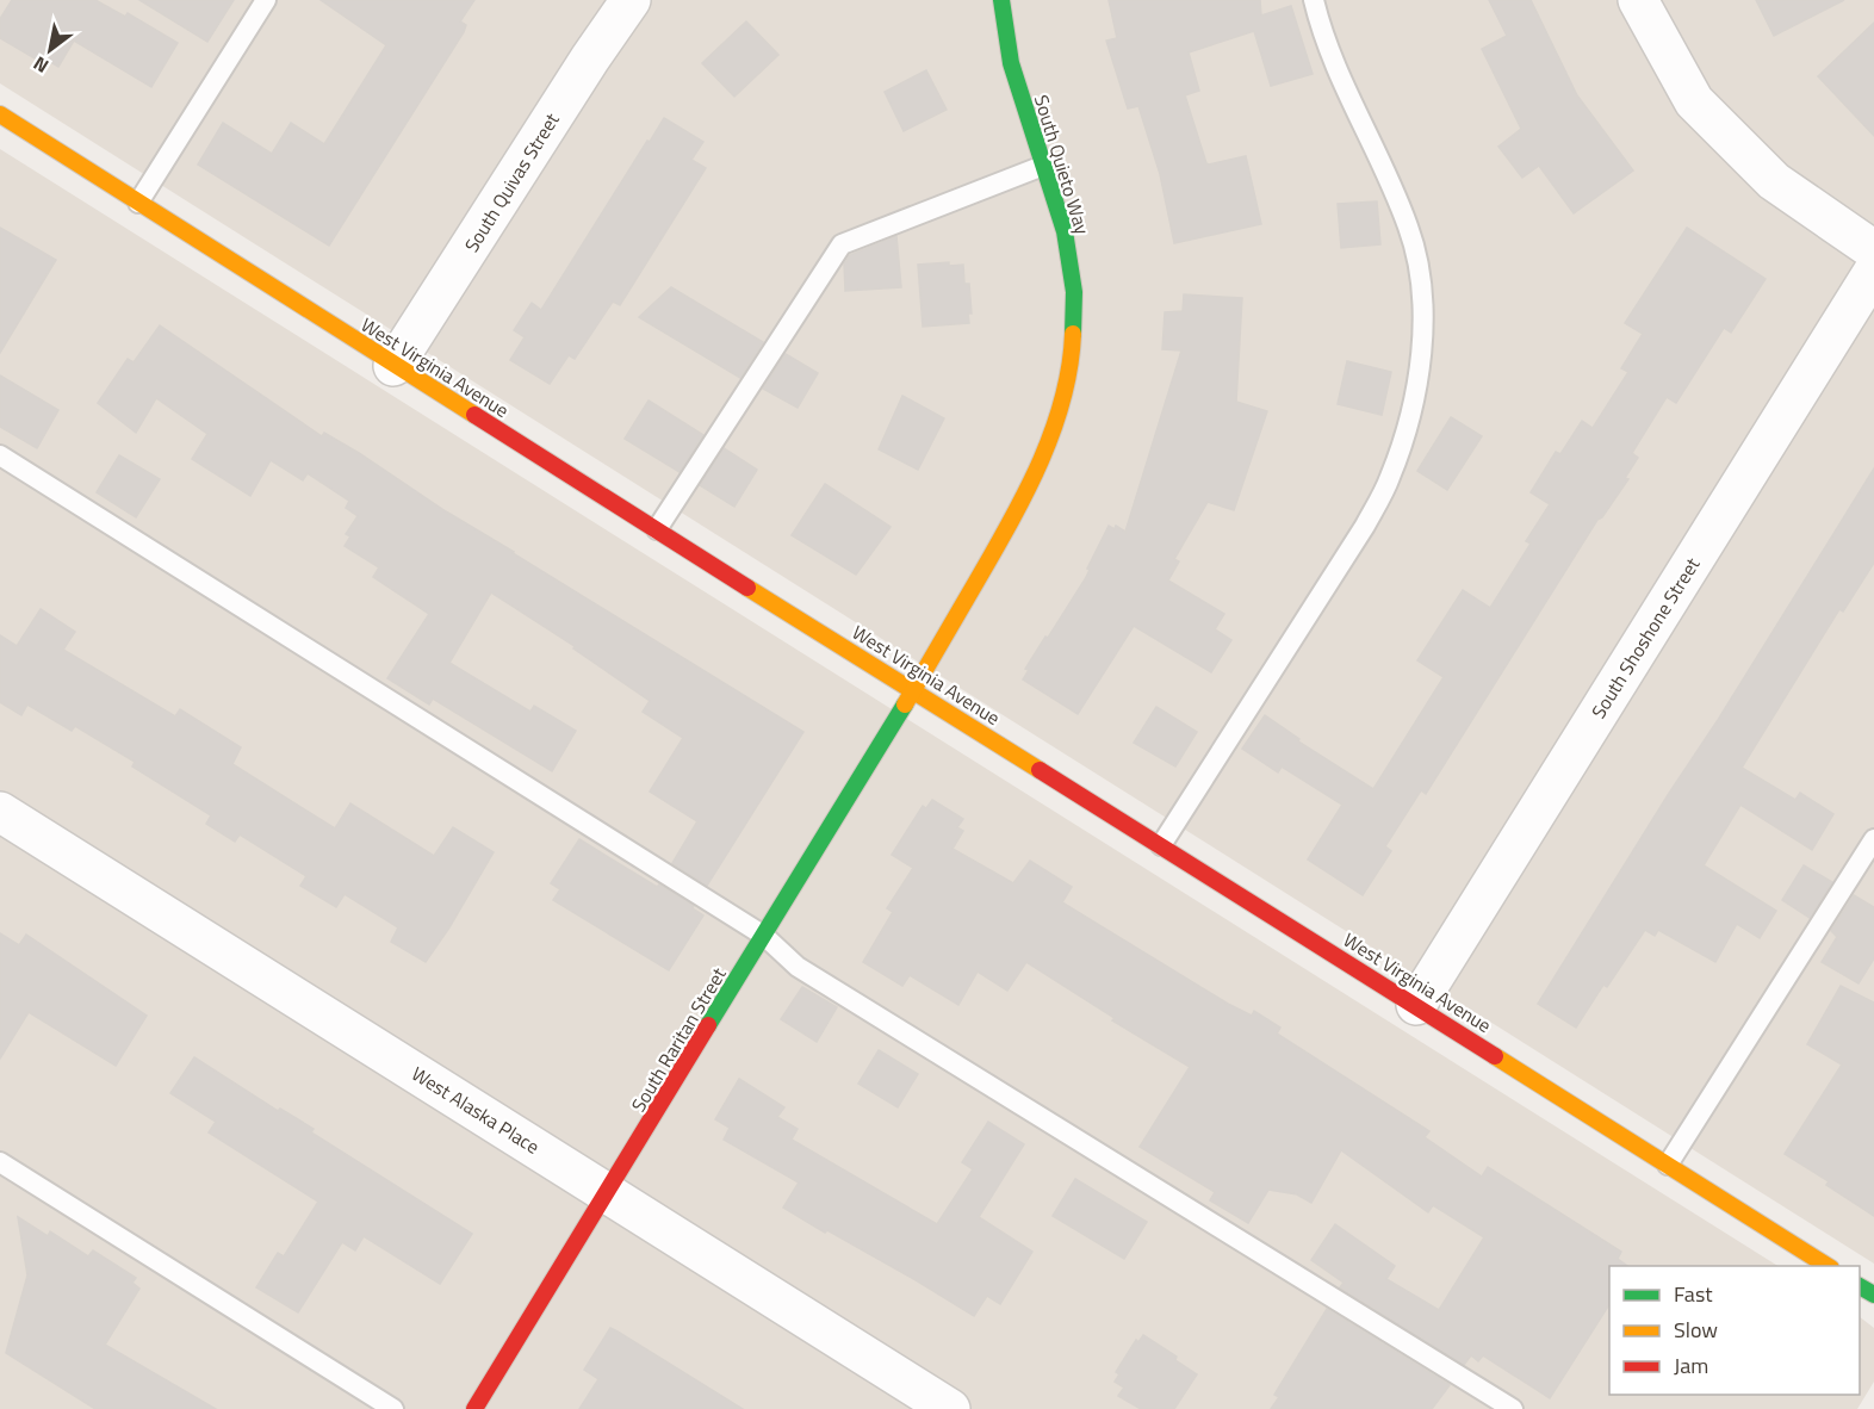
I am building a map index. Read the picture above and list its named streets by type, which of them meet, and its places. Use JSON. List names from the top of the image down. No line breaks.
{"streets":{"street":["South Quieto Way","South Quivas Street","West Virginia Avenue","South Shoshone Street","South Raritan Street","West Alaska Place"]},"crossings":[["South Quieto Way","West Virginia Avenue"],["South Quieto Way","South Raritan Street"],["South Quivas Street","West Virginia Avenue"],["West Virginia Avenue","South Shoshone Street"],["West Virginia Avenue","South Raritan Street"],["South Raritan Street","West Alaska Place"]],"legend":["Fast","Slow","Jam"],"north":"bottom left"}
